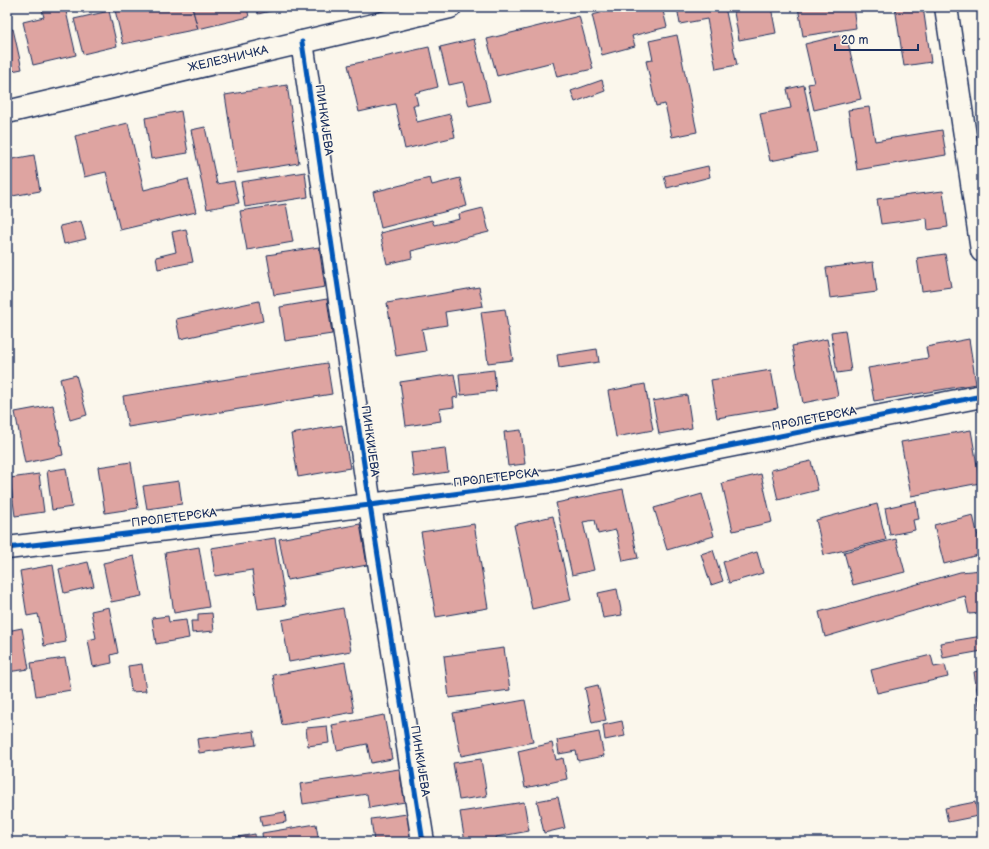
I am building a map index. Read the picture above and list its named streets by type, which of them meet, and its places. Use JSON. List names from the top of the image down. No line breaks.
{"streets":{"street":["ЖЕЛЕЗНИЧКА","ПИНКИЈЕВА","ПРОЛЕТЕРСКА"]},"crossings":[["ЖЕЛЕЗНИЧКА","ПИНКИЈЕВА"],["ПИНКИЈЕВА","ПРОЛЕТЕРСКА"]],"scale_bar":"20 m"}
